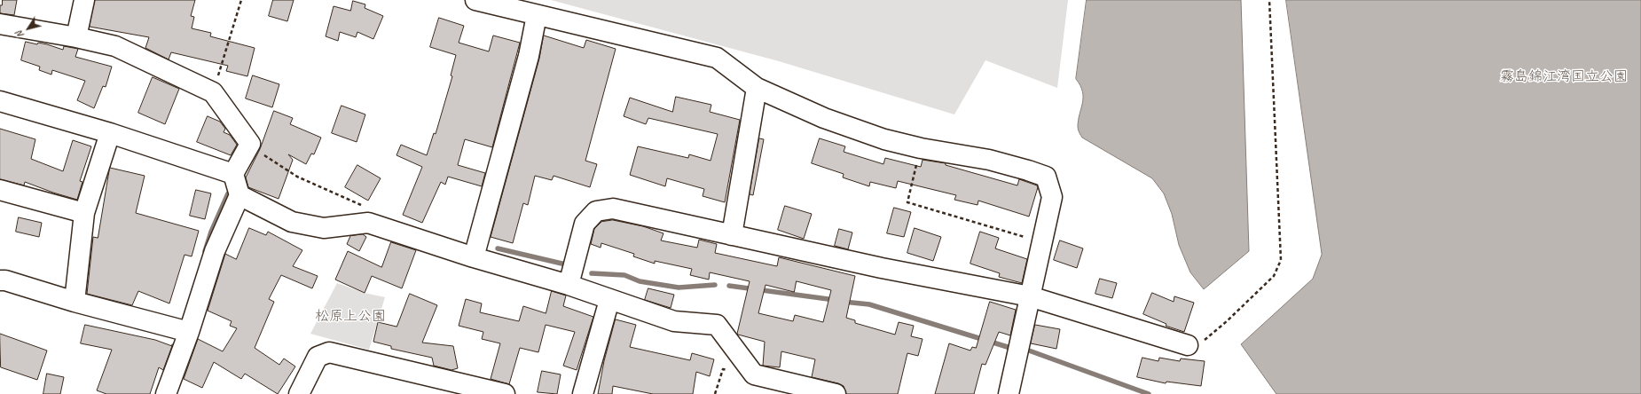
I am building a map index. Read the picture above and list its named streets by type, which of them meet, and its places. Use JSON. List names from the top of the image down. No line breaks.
{"parks":["霧島錦江湾国立公園","松原上公園"],"north":"bottom left"}
